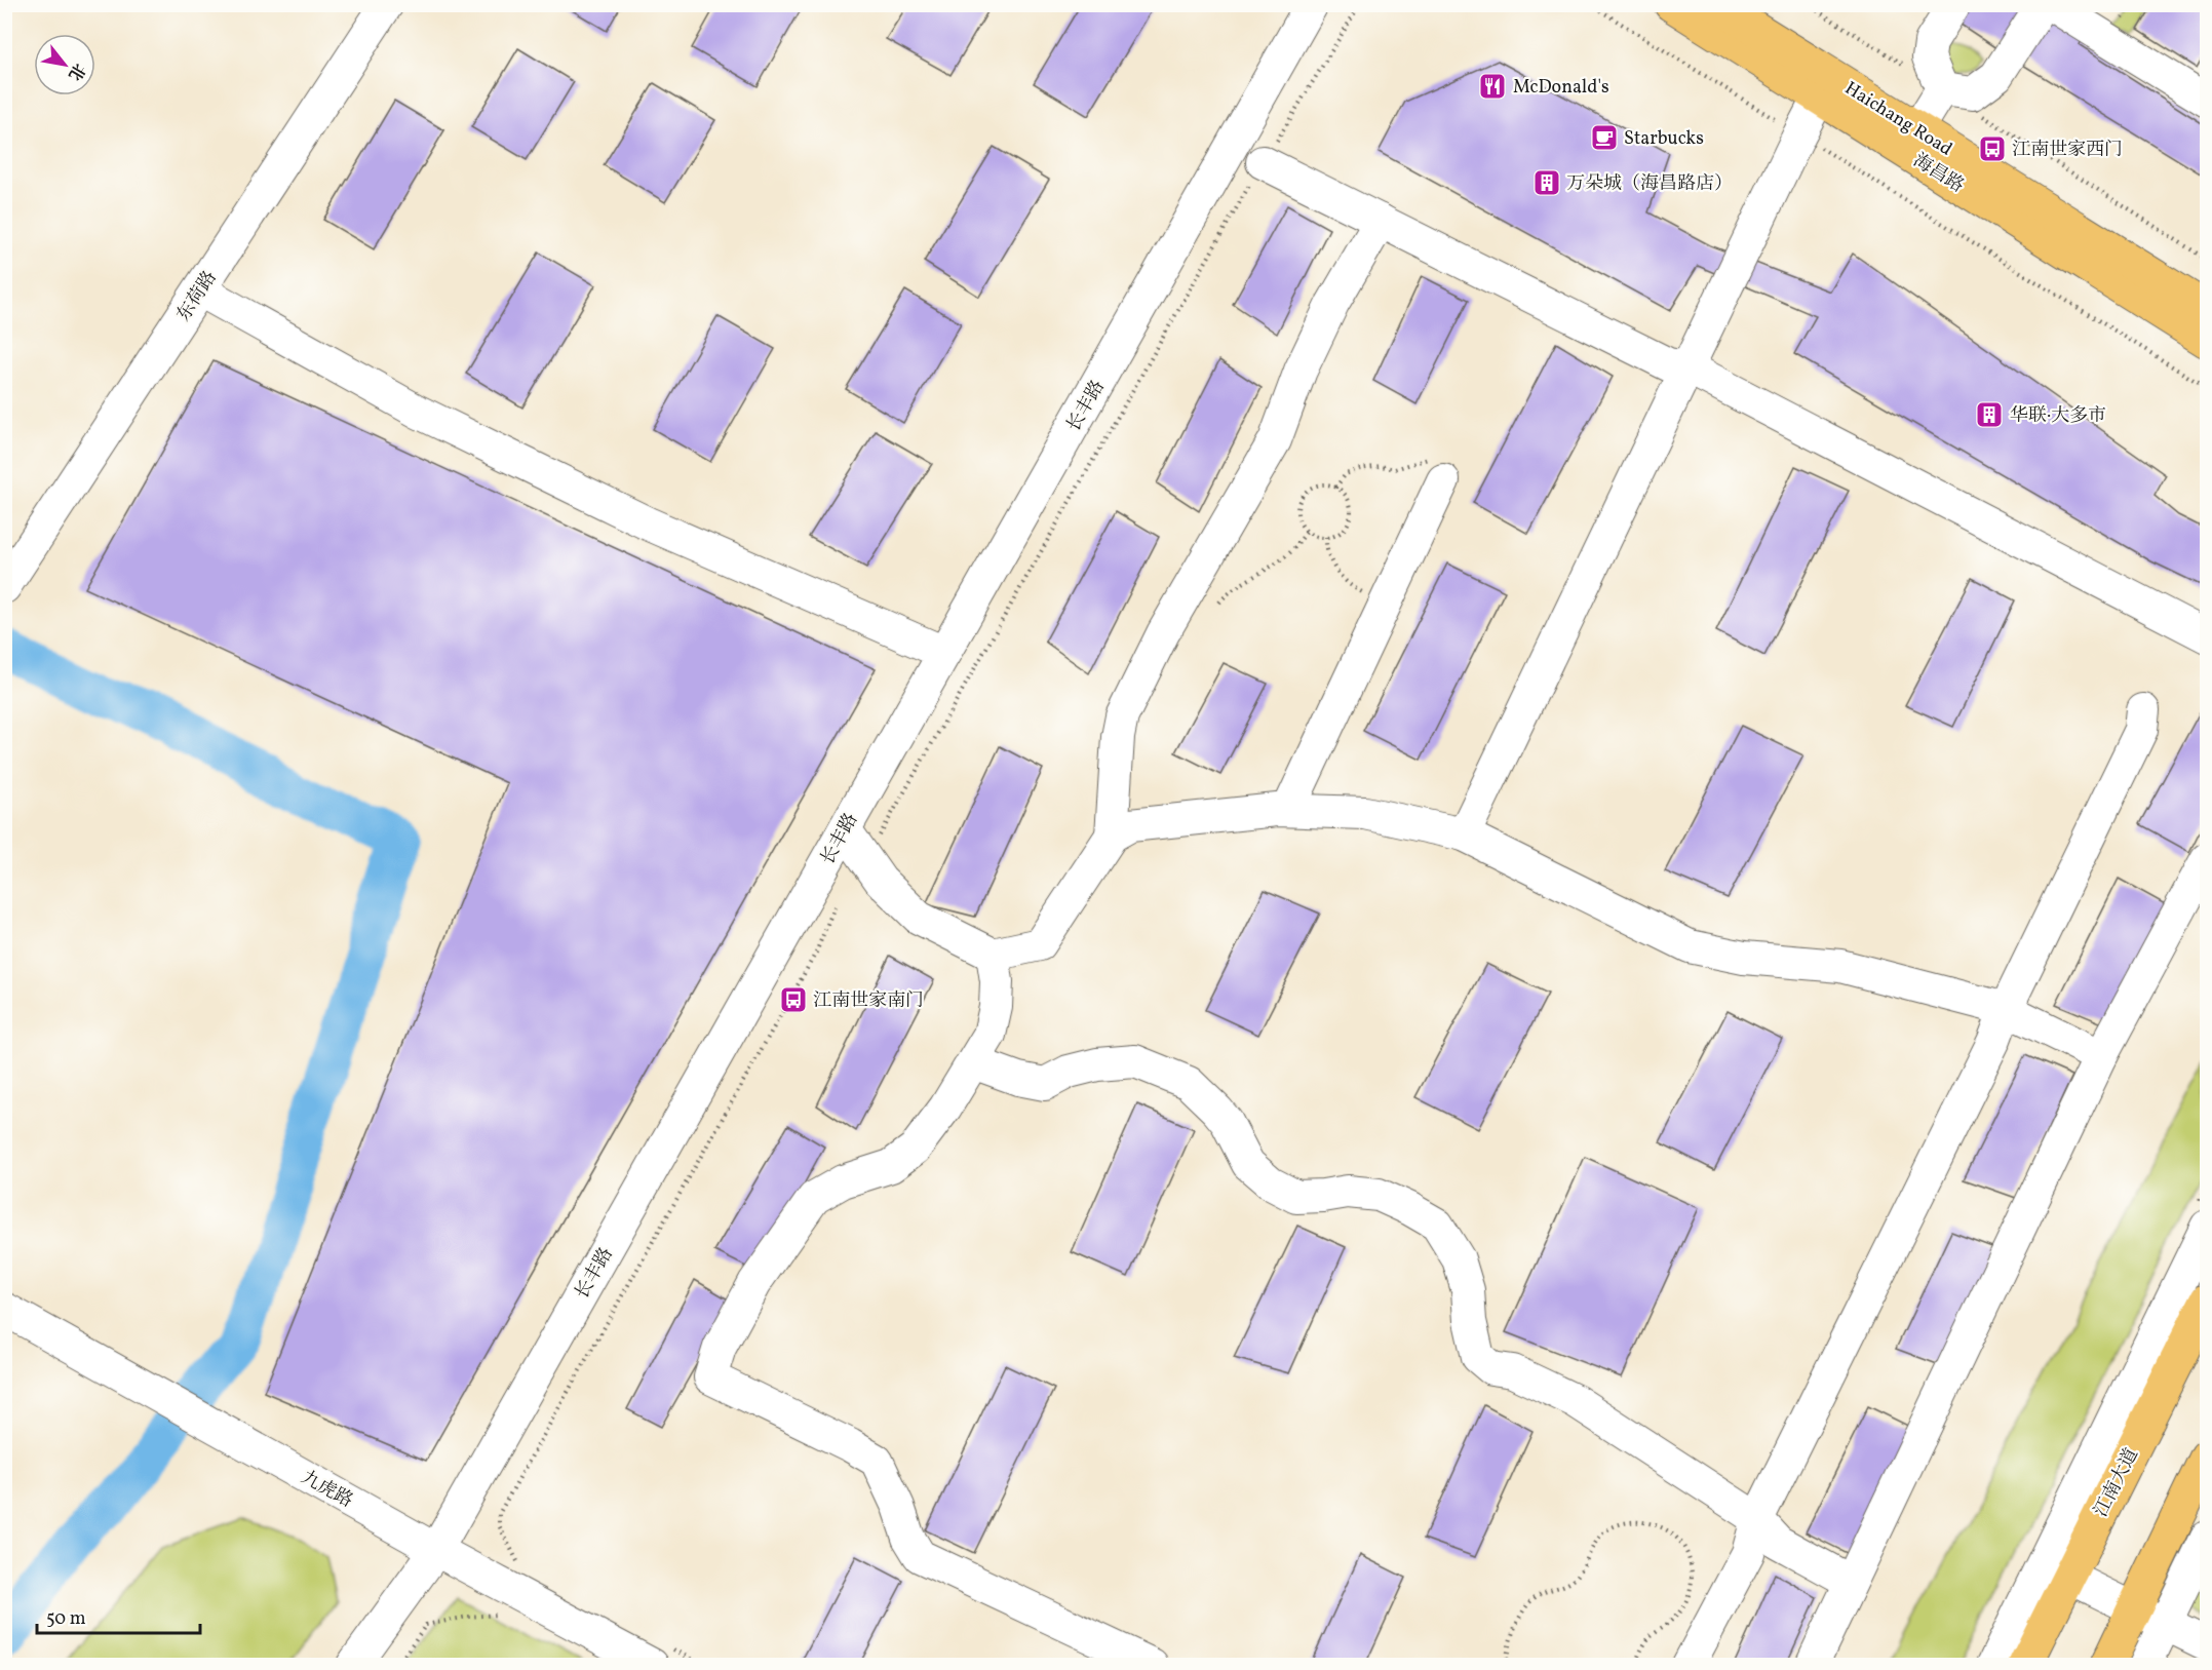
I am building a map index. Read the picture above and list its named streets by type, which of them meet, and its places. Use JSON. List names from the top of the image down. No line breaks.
{"streets":{"main road":["Haichang Road","海昌路","江南大道"],"street":["东荷路","长丰路","九虎路"]},"crossings":[["Haichang Road","海昌路"],["长丰路","九虎路"]],"places":{"restaurant":["McDonald's"],"cafe":["Starbucks"],"bus stop":["江南世家西门","江南世家南门"],"building":["万朵城（海昌路店）","华联·大多市"]},"scale_bar":"50 m","north":"bottom right"}
